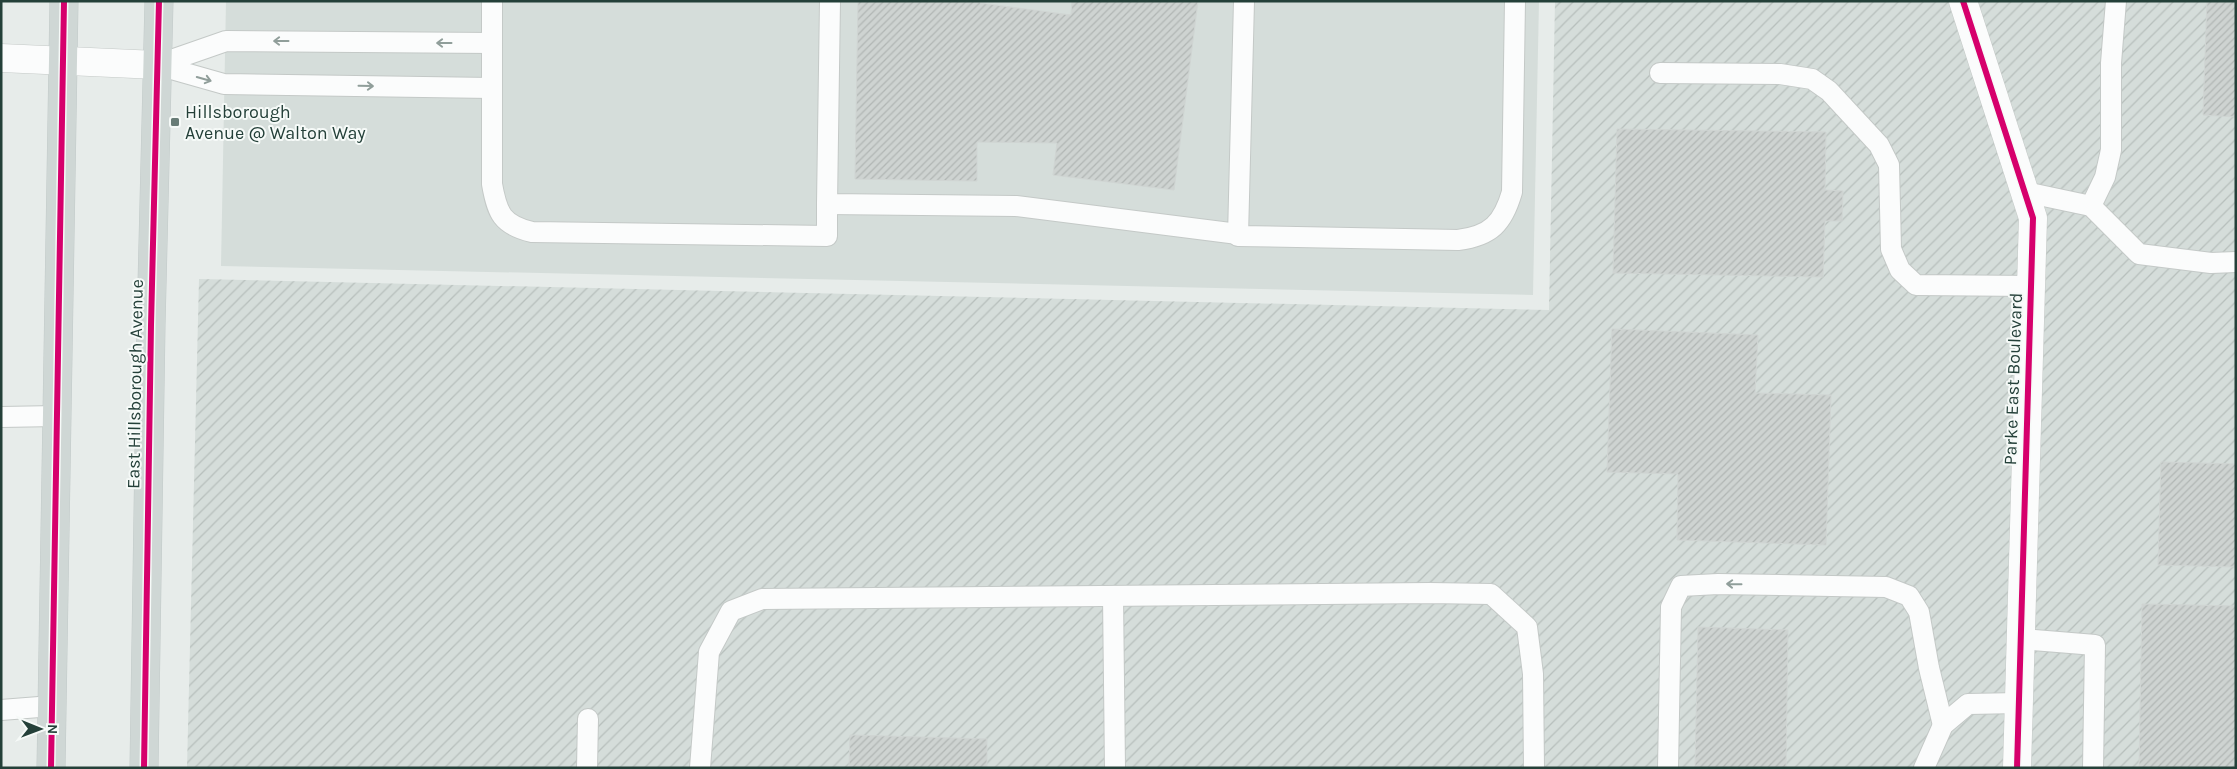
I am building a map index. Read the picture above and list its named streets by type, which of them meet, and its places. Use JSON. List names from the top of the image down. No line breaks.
{"streets":{"main road":["East Hillsborough Avenue"],"street":["Parke East Boulevard"]},"places":{"transit":["Hillsborough Avenue @ Walton Way"]},"north":"right"}
